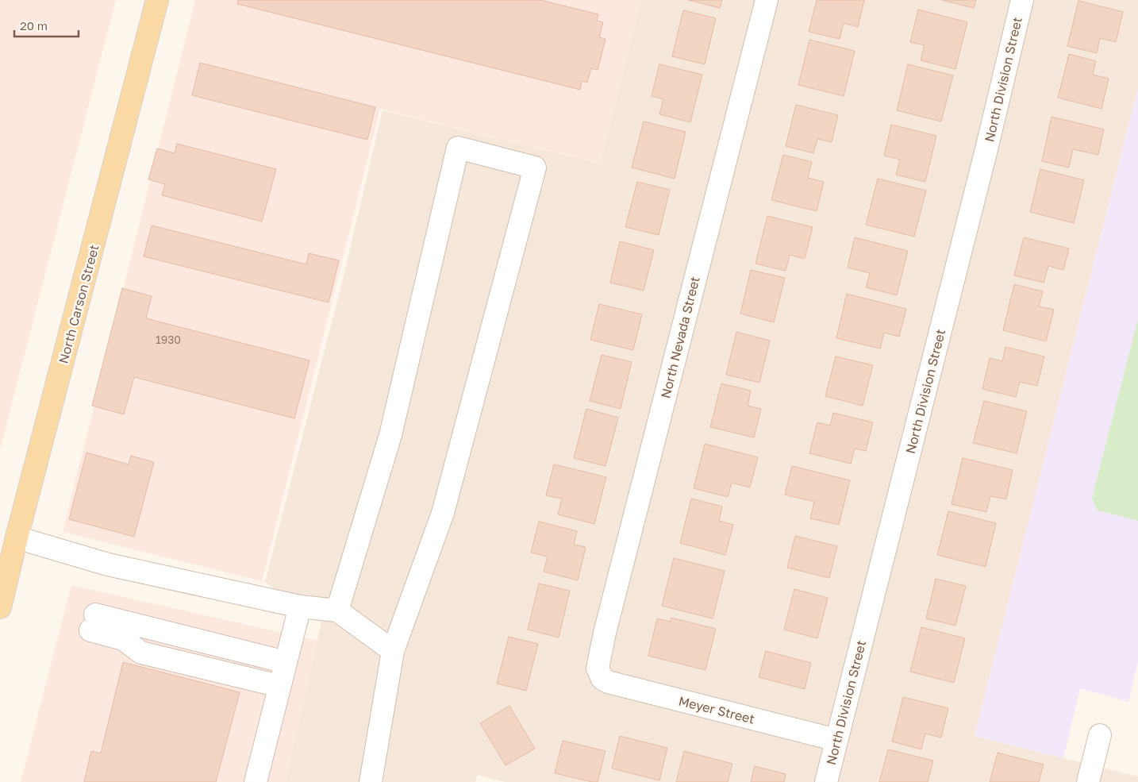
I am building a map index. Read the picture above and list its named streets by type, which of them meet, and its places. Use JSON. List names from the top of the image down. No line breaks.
{"streets":{"main road":["North Carson Street"],"street":["North Division Street","North Nevada Street","Meyer Street"]},"crossings":[["North Division Street","Meyer Street"],["North Nevada Street","Meyer Street"]],"house_numbers":["1930"],"scale_bar":"20 m"}
